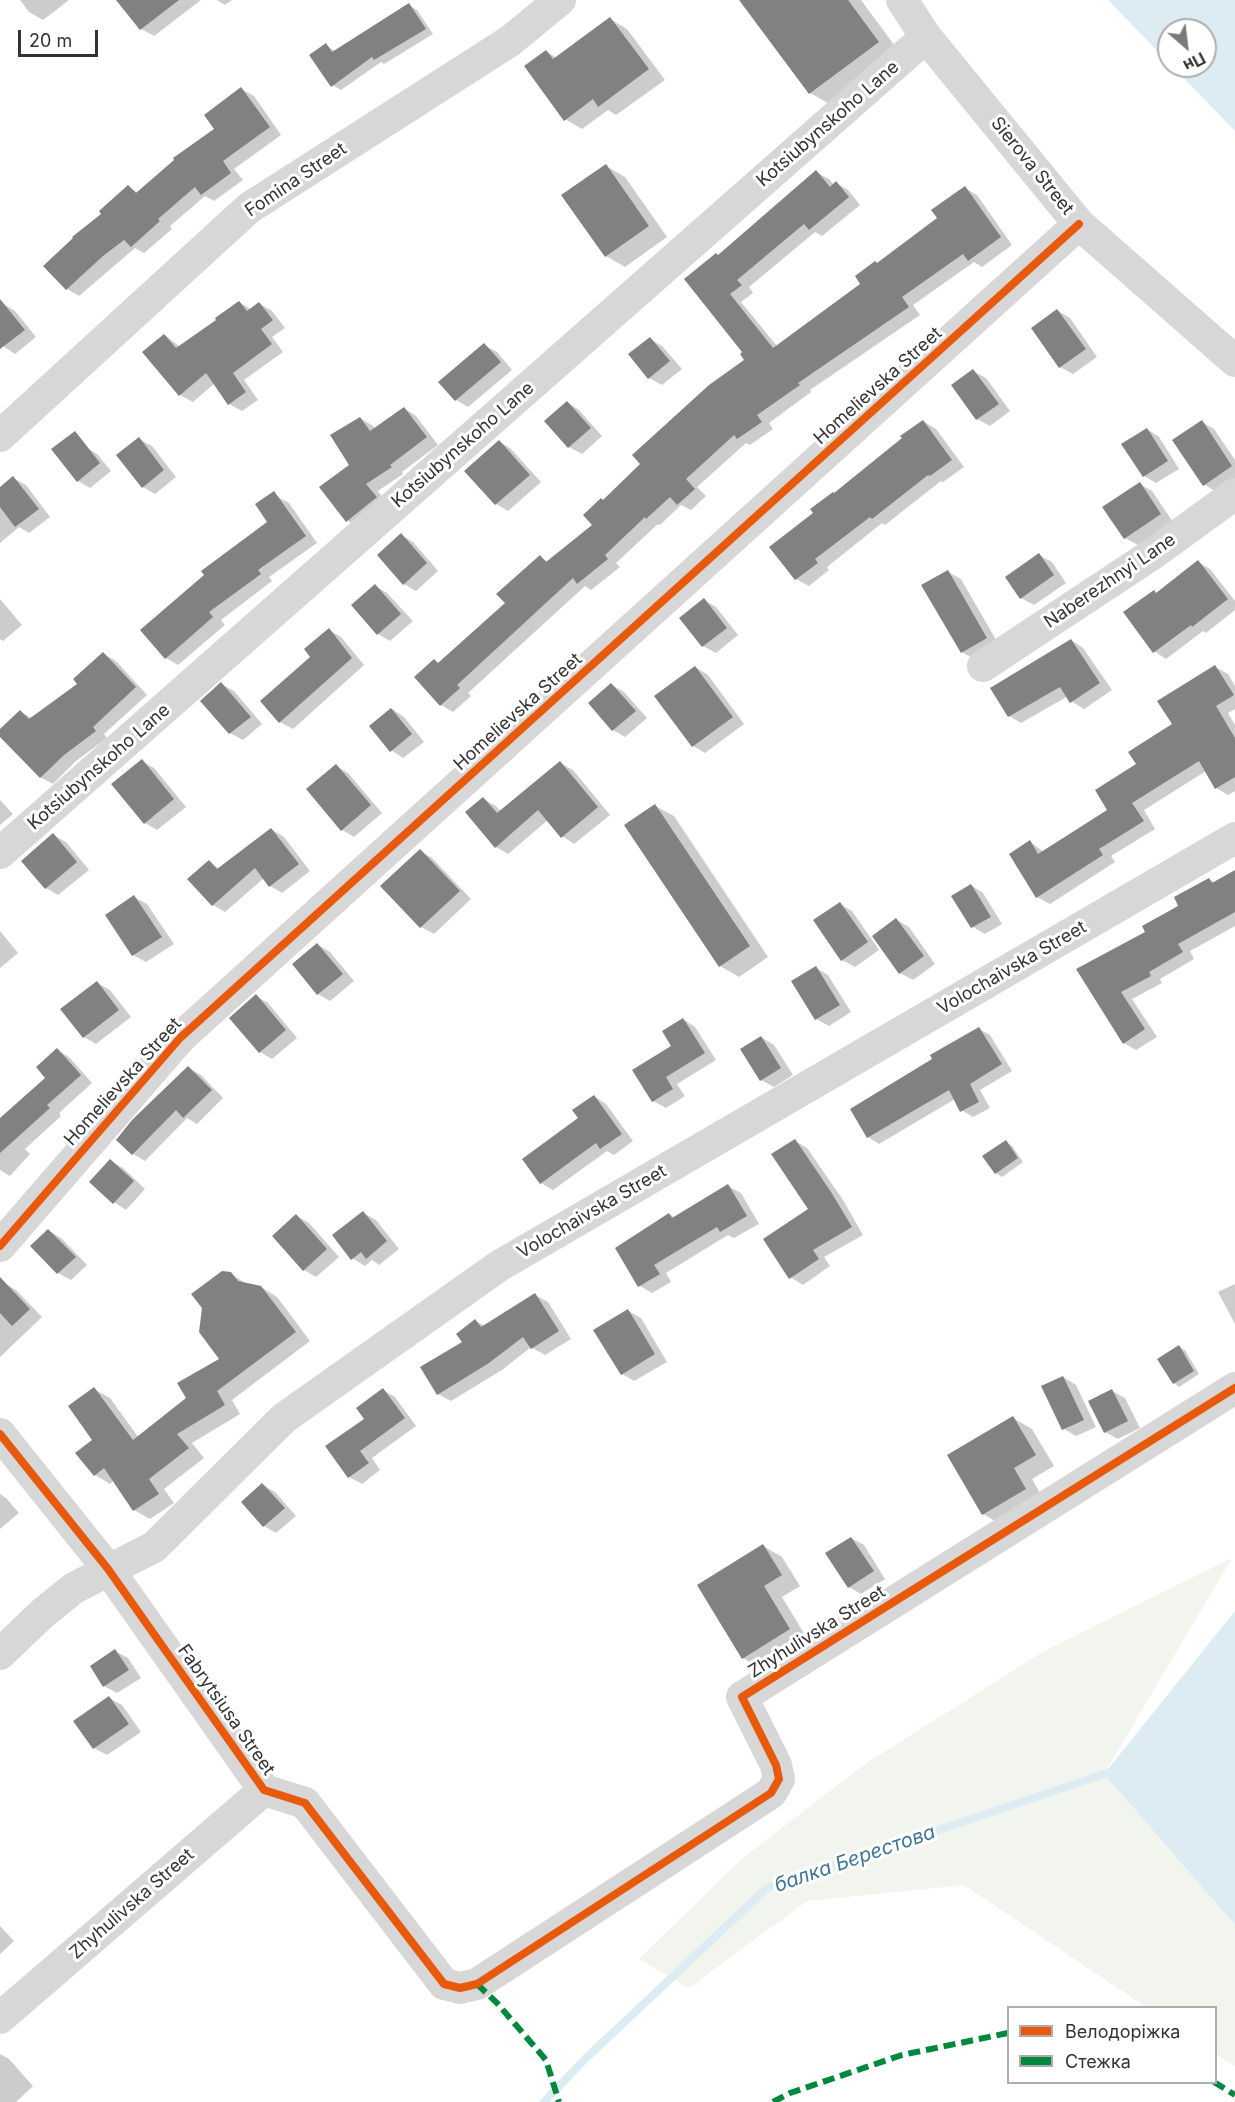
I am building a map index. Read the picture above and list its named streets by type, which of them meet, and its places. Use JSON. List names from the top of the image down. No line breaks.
{"streets":{"street":["Kotsiubynskoho Lane","Sierova Street","Fomina Street","Homelievska Street","Naberezhnyi Lane","Volochaivska Street","Zhyhulivska Street","Fabrytsiusa Street"]},"crossings":[["Kotsiubynskoho Lane","Sierova Street"],["Sierova Street","Homelievska Street"],["Volochaivska Street","Fabrytsiusa Street"],["Zhyhulivska Street","Fabrytsiusa Street"]],"water":["балка Берестова"],"legend":["Велодоріжка","Стежка"],"scale_bar":"20 m","north":"bottom right"}
